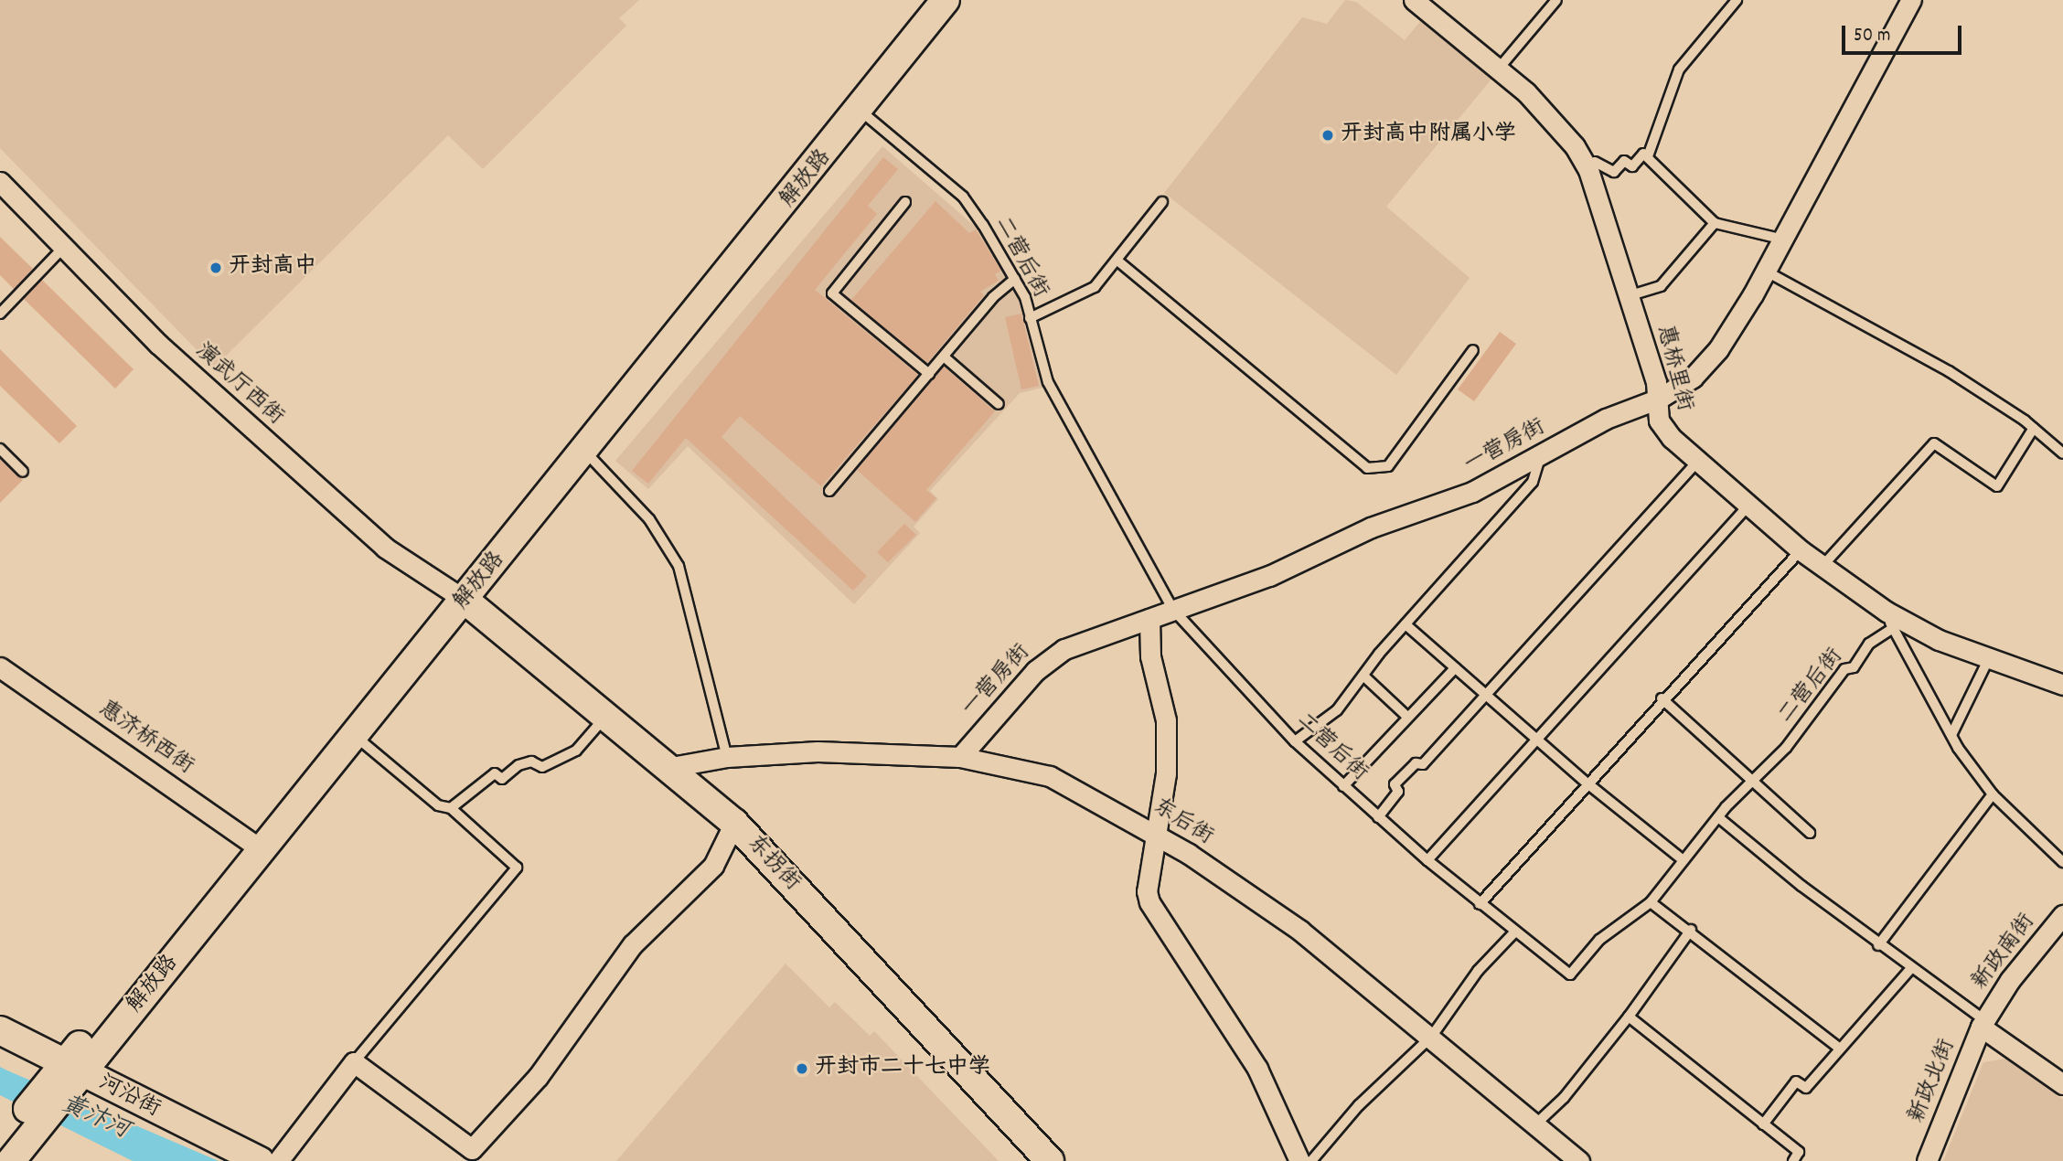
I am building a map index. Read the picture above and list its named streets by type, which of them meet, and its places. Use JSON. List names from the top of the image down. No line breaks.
{"streets":{"main road":["解放路","东拐街","河沿街"],"street":["惠桥里街","演武厅西街","一营房街","惠济桥西街","东后街","新政南街","新政北街"],"lane":["二营后街"]},"crossings":[["解放路","二营后街"],["解放路","演武厅西街"],["解放路","惠济桥西街"],["解放路","东拐街"],["解放路","河沿街"],["二营后街","惠桥里街"],["二营后街","一营房街"],["惠桥里街","一营房街"],["演武厅西街","东拐街"],["一营房街","东后街"],["东后街","东拐街"],["新政南街","新政北街"]],"water":["黄汴河"],"places":["开封高中附属小学","开封高中","开封市二十七中学"],"scale_bar":"50 m"}
